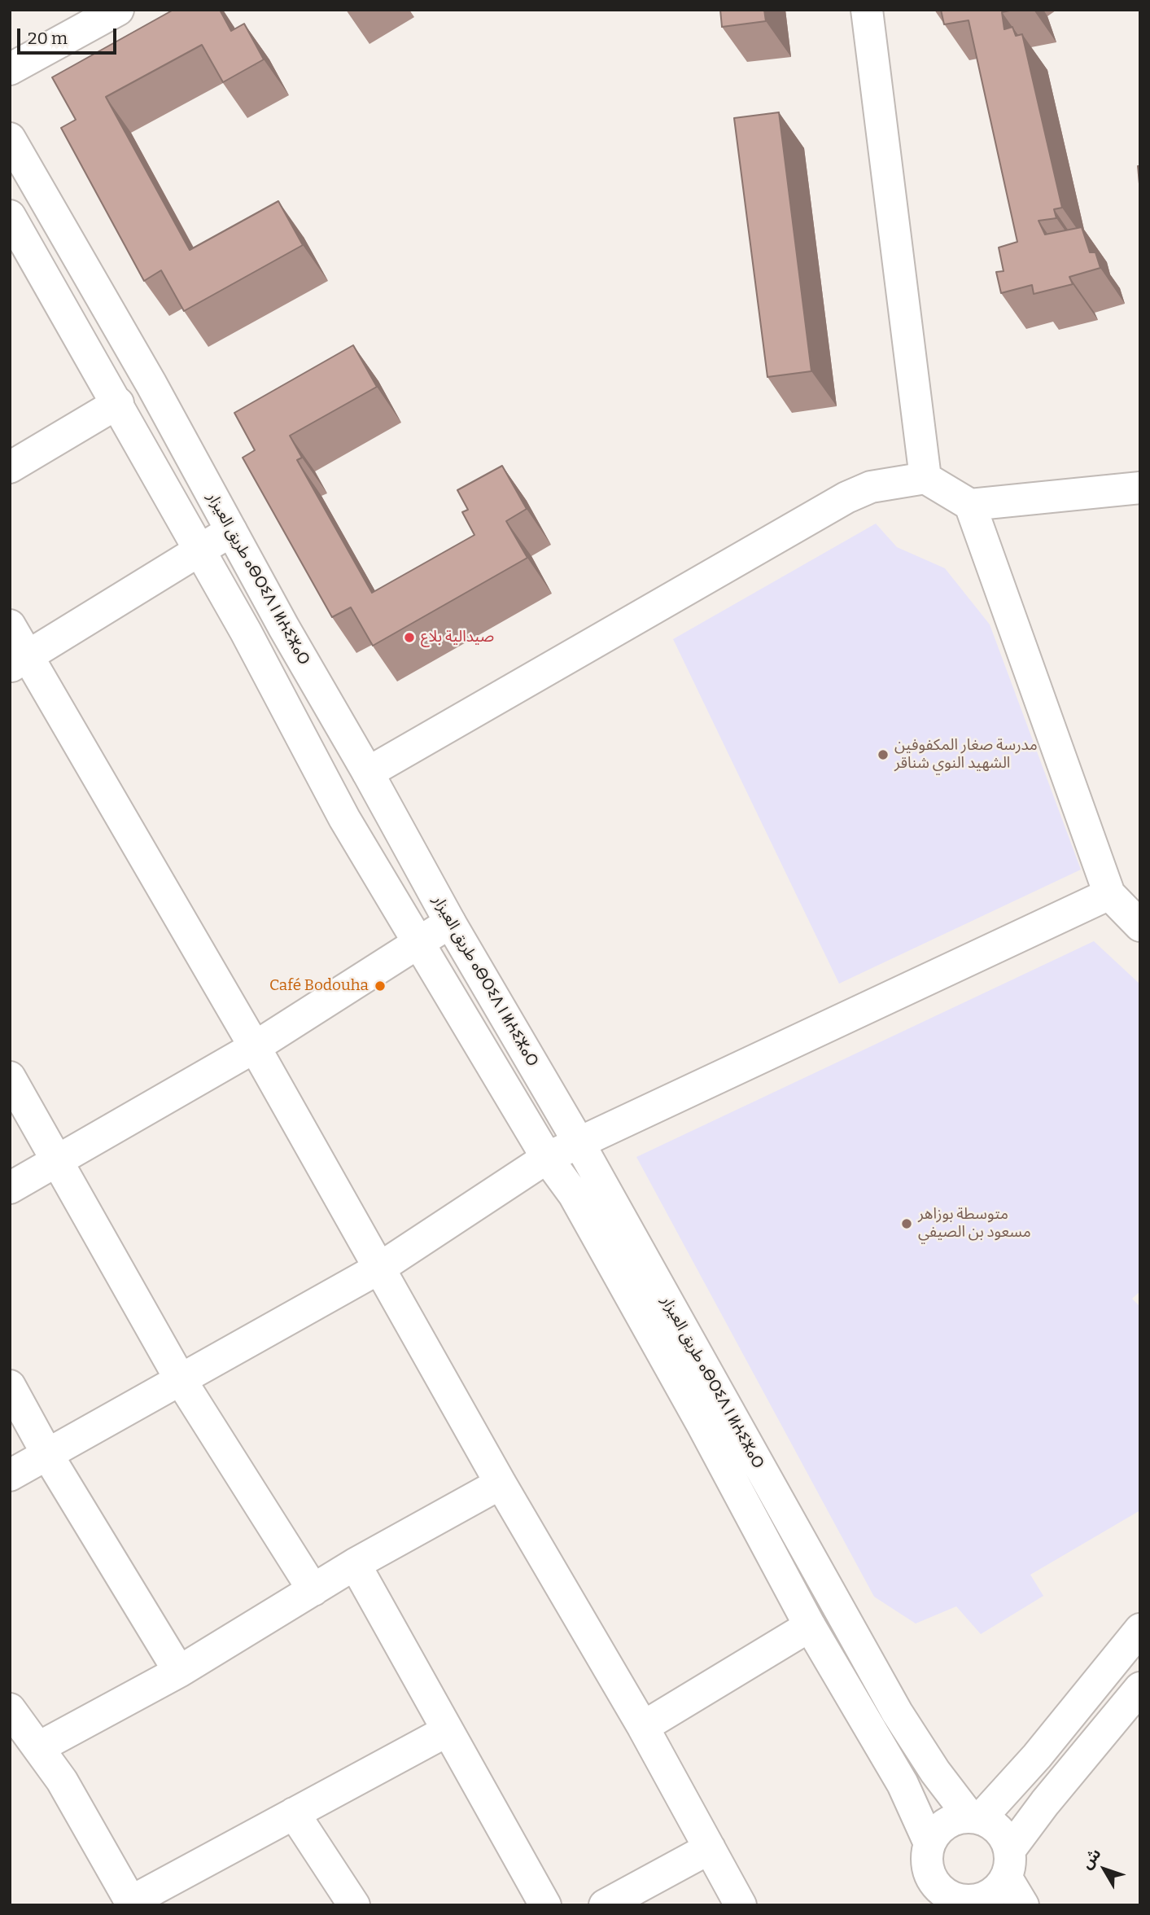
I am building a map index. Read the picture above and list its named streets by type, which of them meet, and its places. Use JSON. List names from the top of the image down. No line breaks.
{"streets":{"street":["طريق العيزار ⴰⴱⵔⵉⴷ ⵏ ⵍⵄⵉⵣⴰⵔ"]},"places":["صيدالية بلاع","مدرسة صغار المكفوفين الشهيد النوي شناقر","Café Bodouha","متوسطة بوزاهر مسعود بن الصيفي"],"scale_bar":"20 m","north":"top left"}
